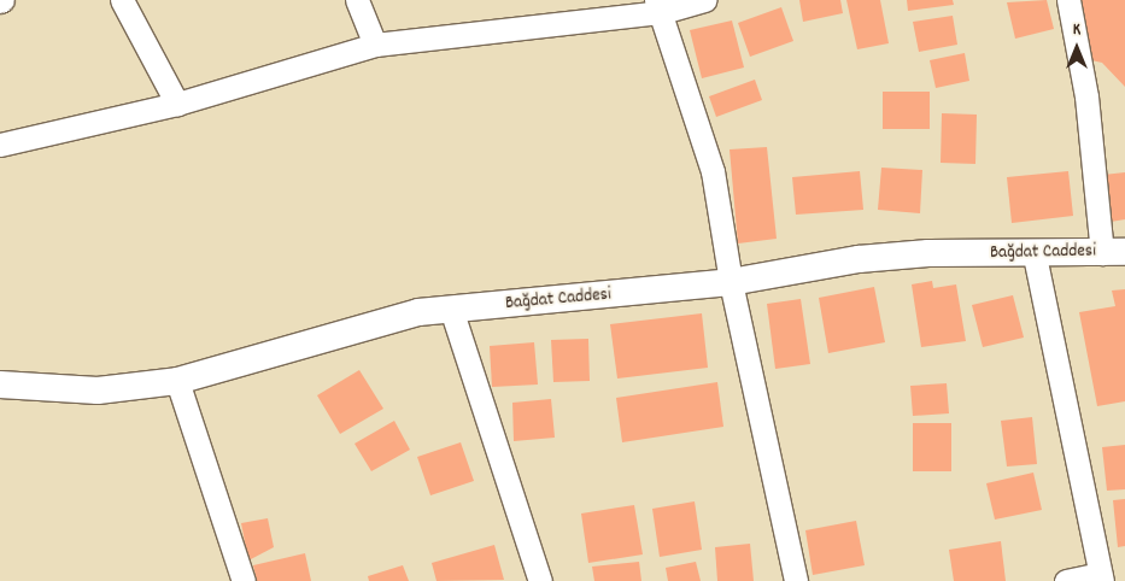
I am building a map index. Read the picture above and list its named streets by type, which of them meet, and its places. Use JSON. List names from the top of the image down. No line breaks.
{"streets":{"street":["Bağdat Caddesi"]},"north":"top"}
